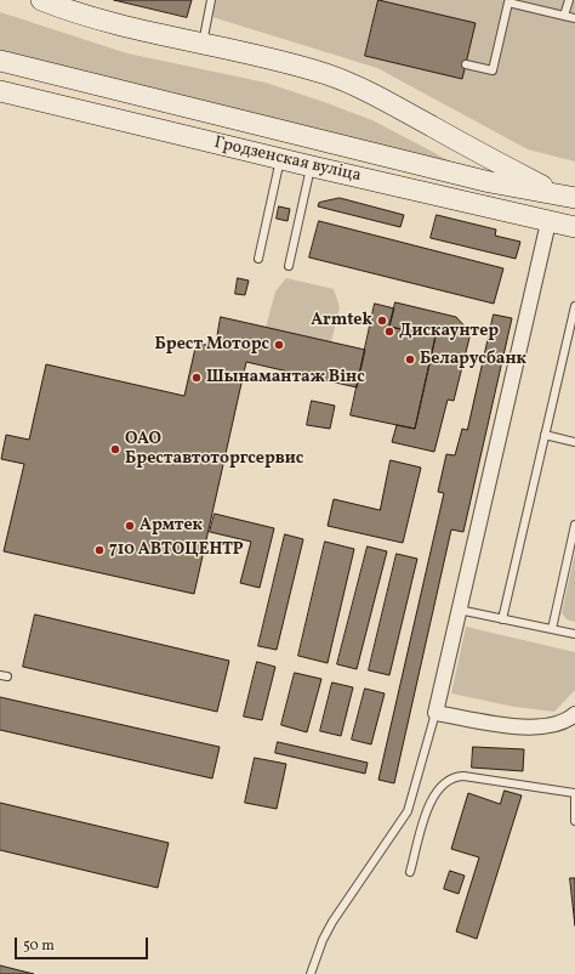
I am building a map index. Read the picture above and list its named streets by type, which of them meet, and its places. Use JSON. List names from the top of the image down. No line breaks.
{"streets":{"main road":["Гродзенская вуліца"]},"places":["Armtek","Дискаунтер","Брест Моторс","Беларусбанк","Шынамантаж Вінс","ОАО Бреставтоторгсервис","Армтек","710 АВТОЦЕНТР"],"scale_bar":"50 m"}
